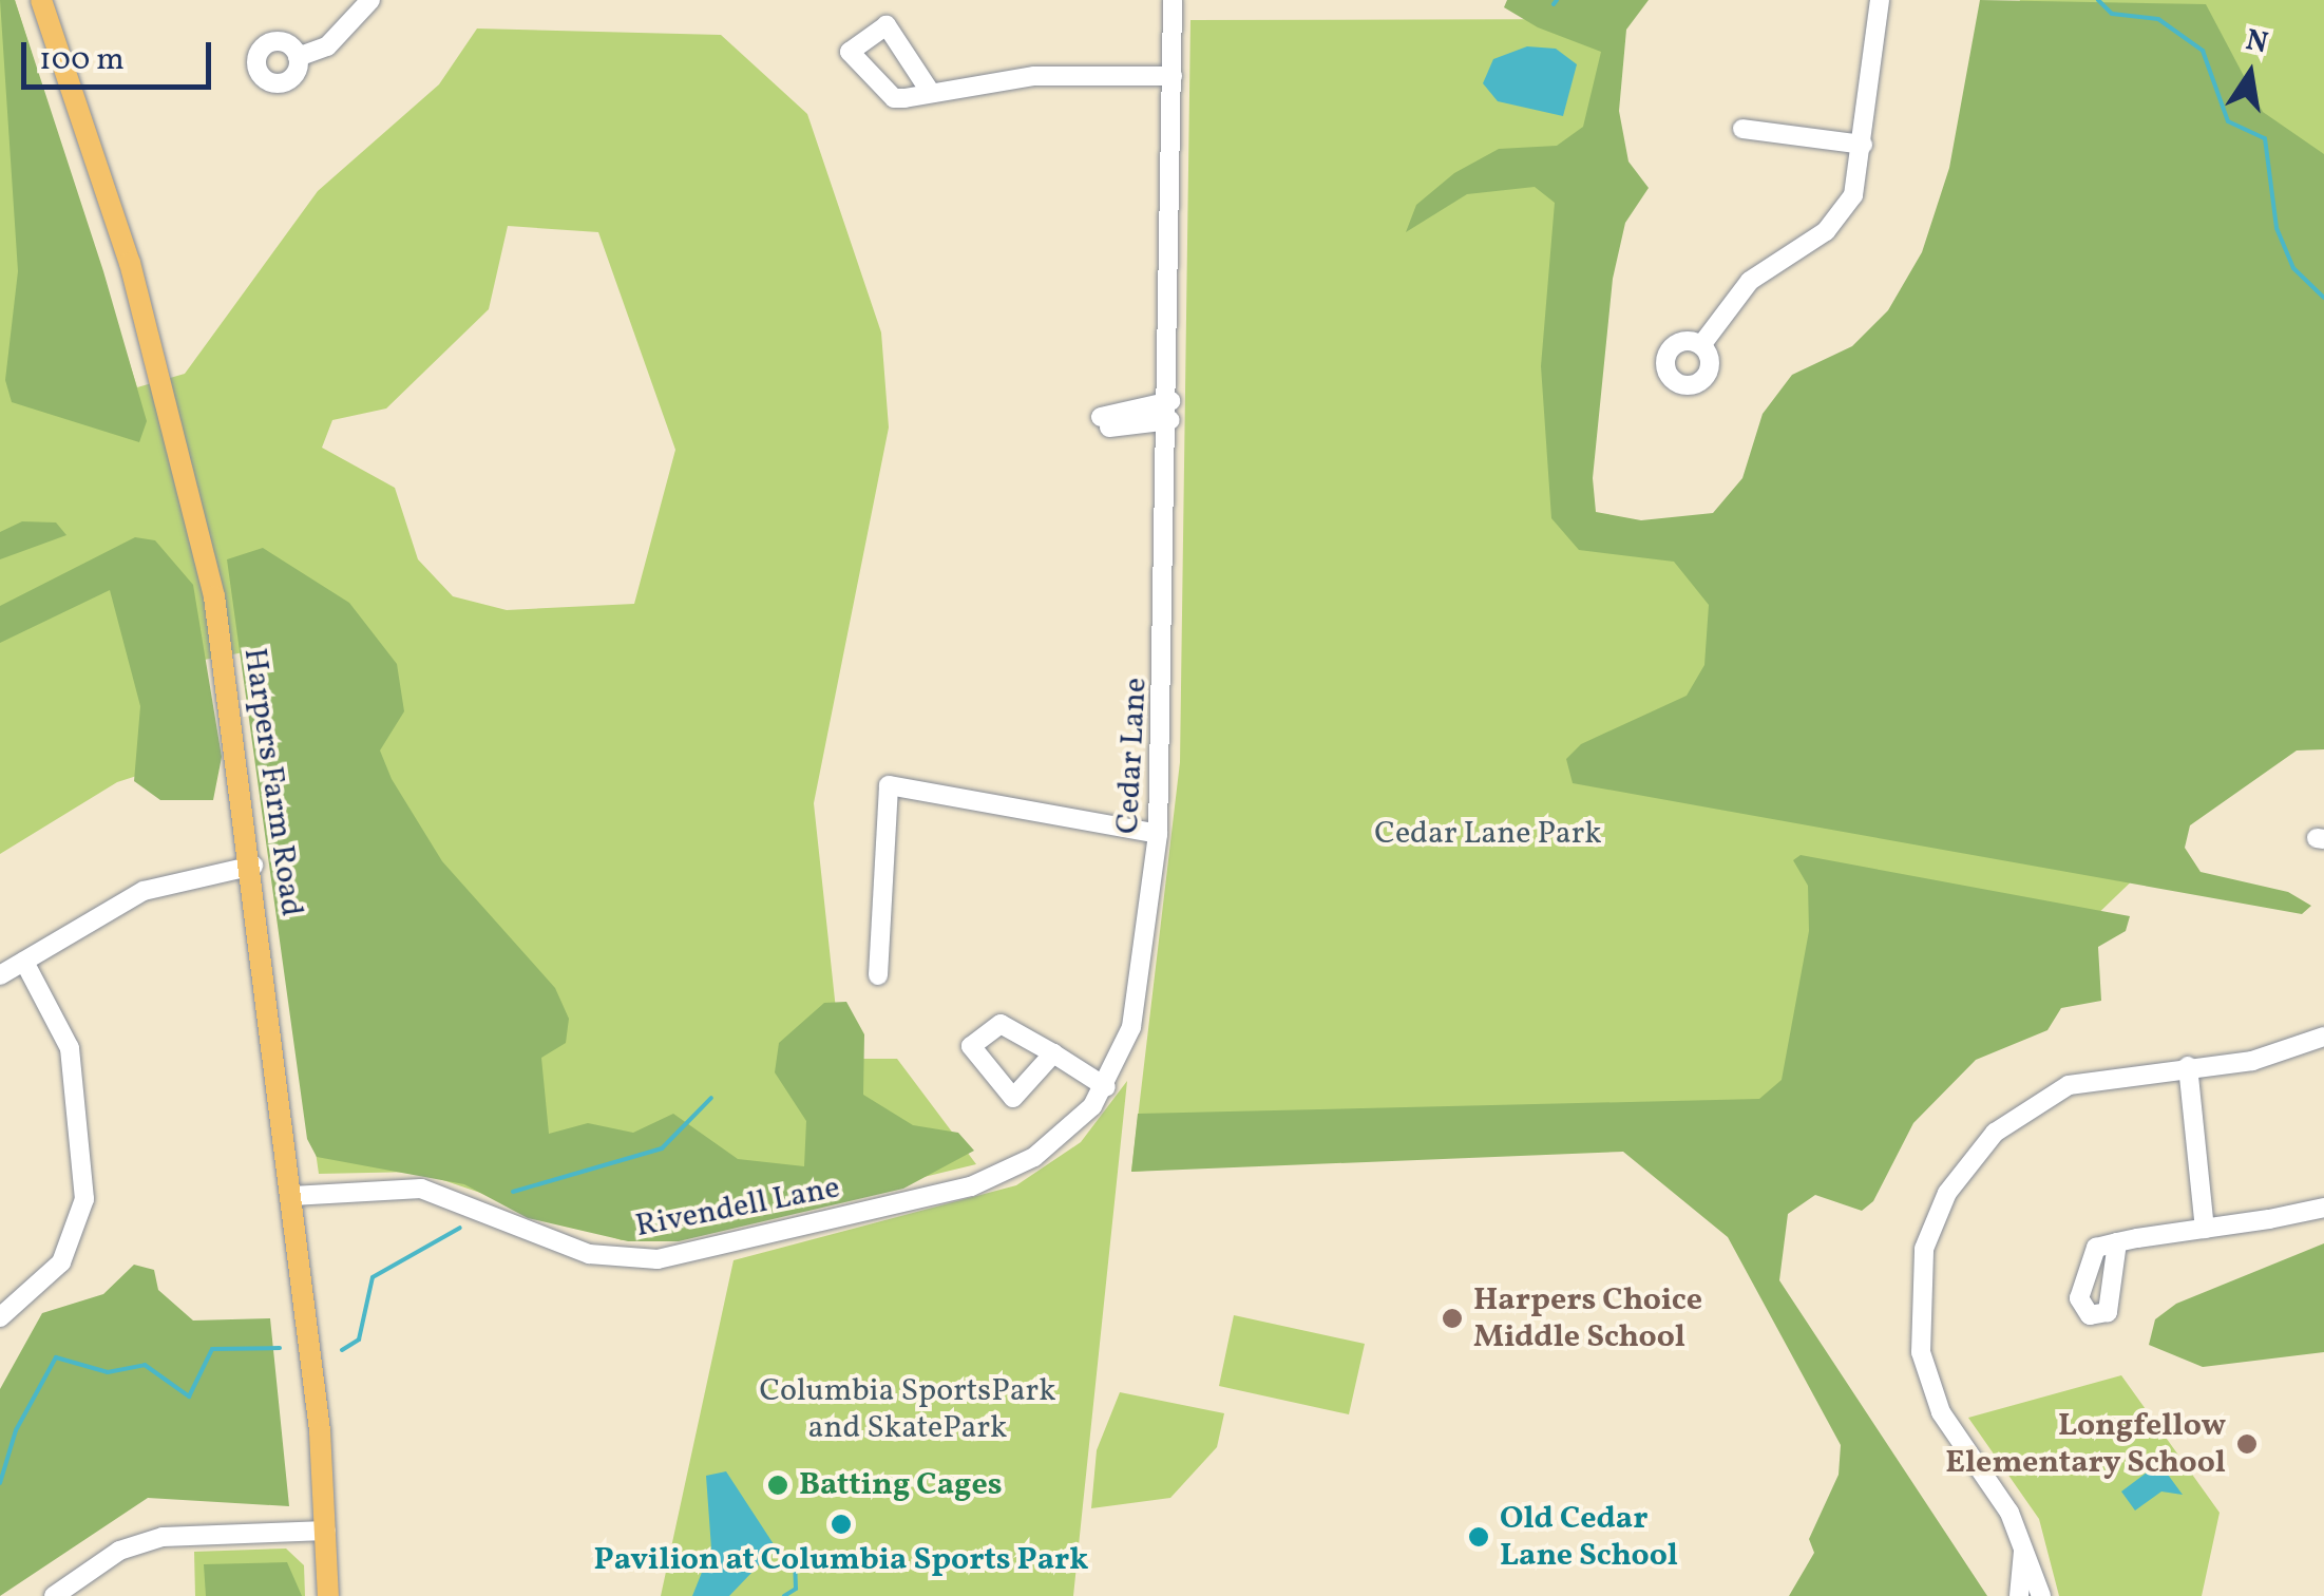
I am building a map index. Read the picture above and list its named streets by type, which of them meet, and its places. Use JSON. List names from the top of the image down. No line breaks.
{"streets":{"main road":["Harpers Farm Road"],"street":["Cedar Lane","Rivendell Lane"]},"crossings":[["Cedar Lane","Rivendell Lane"],["Harpers Farm Road","Rivendell Lane"]],"parks":["Cedar Lane Park","Columbia SportsPark and SkatePark"],"places":["Harpers Choice Middle School","Longfellow Elementary School","Batting Cages","Pavilion at Columbia Sports Park","Old Cedar Lane School"],"scale_bar":"100 m","north":"top"}
